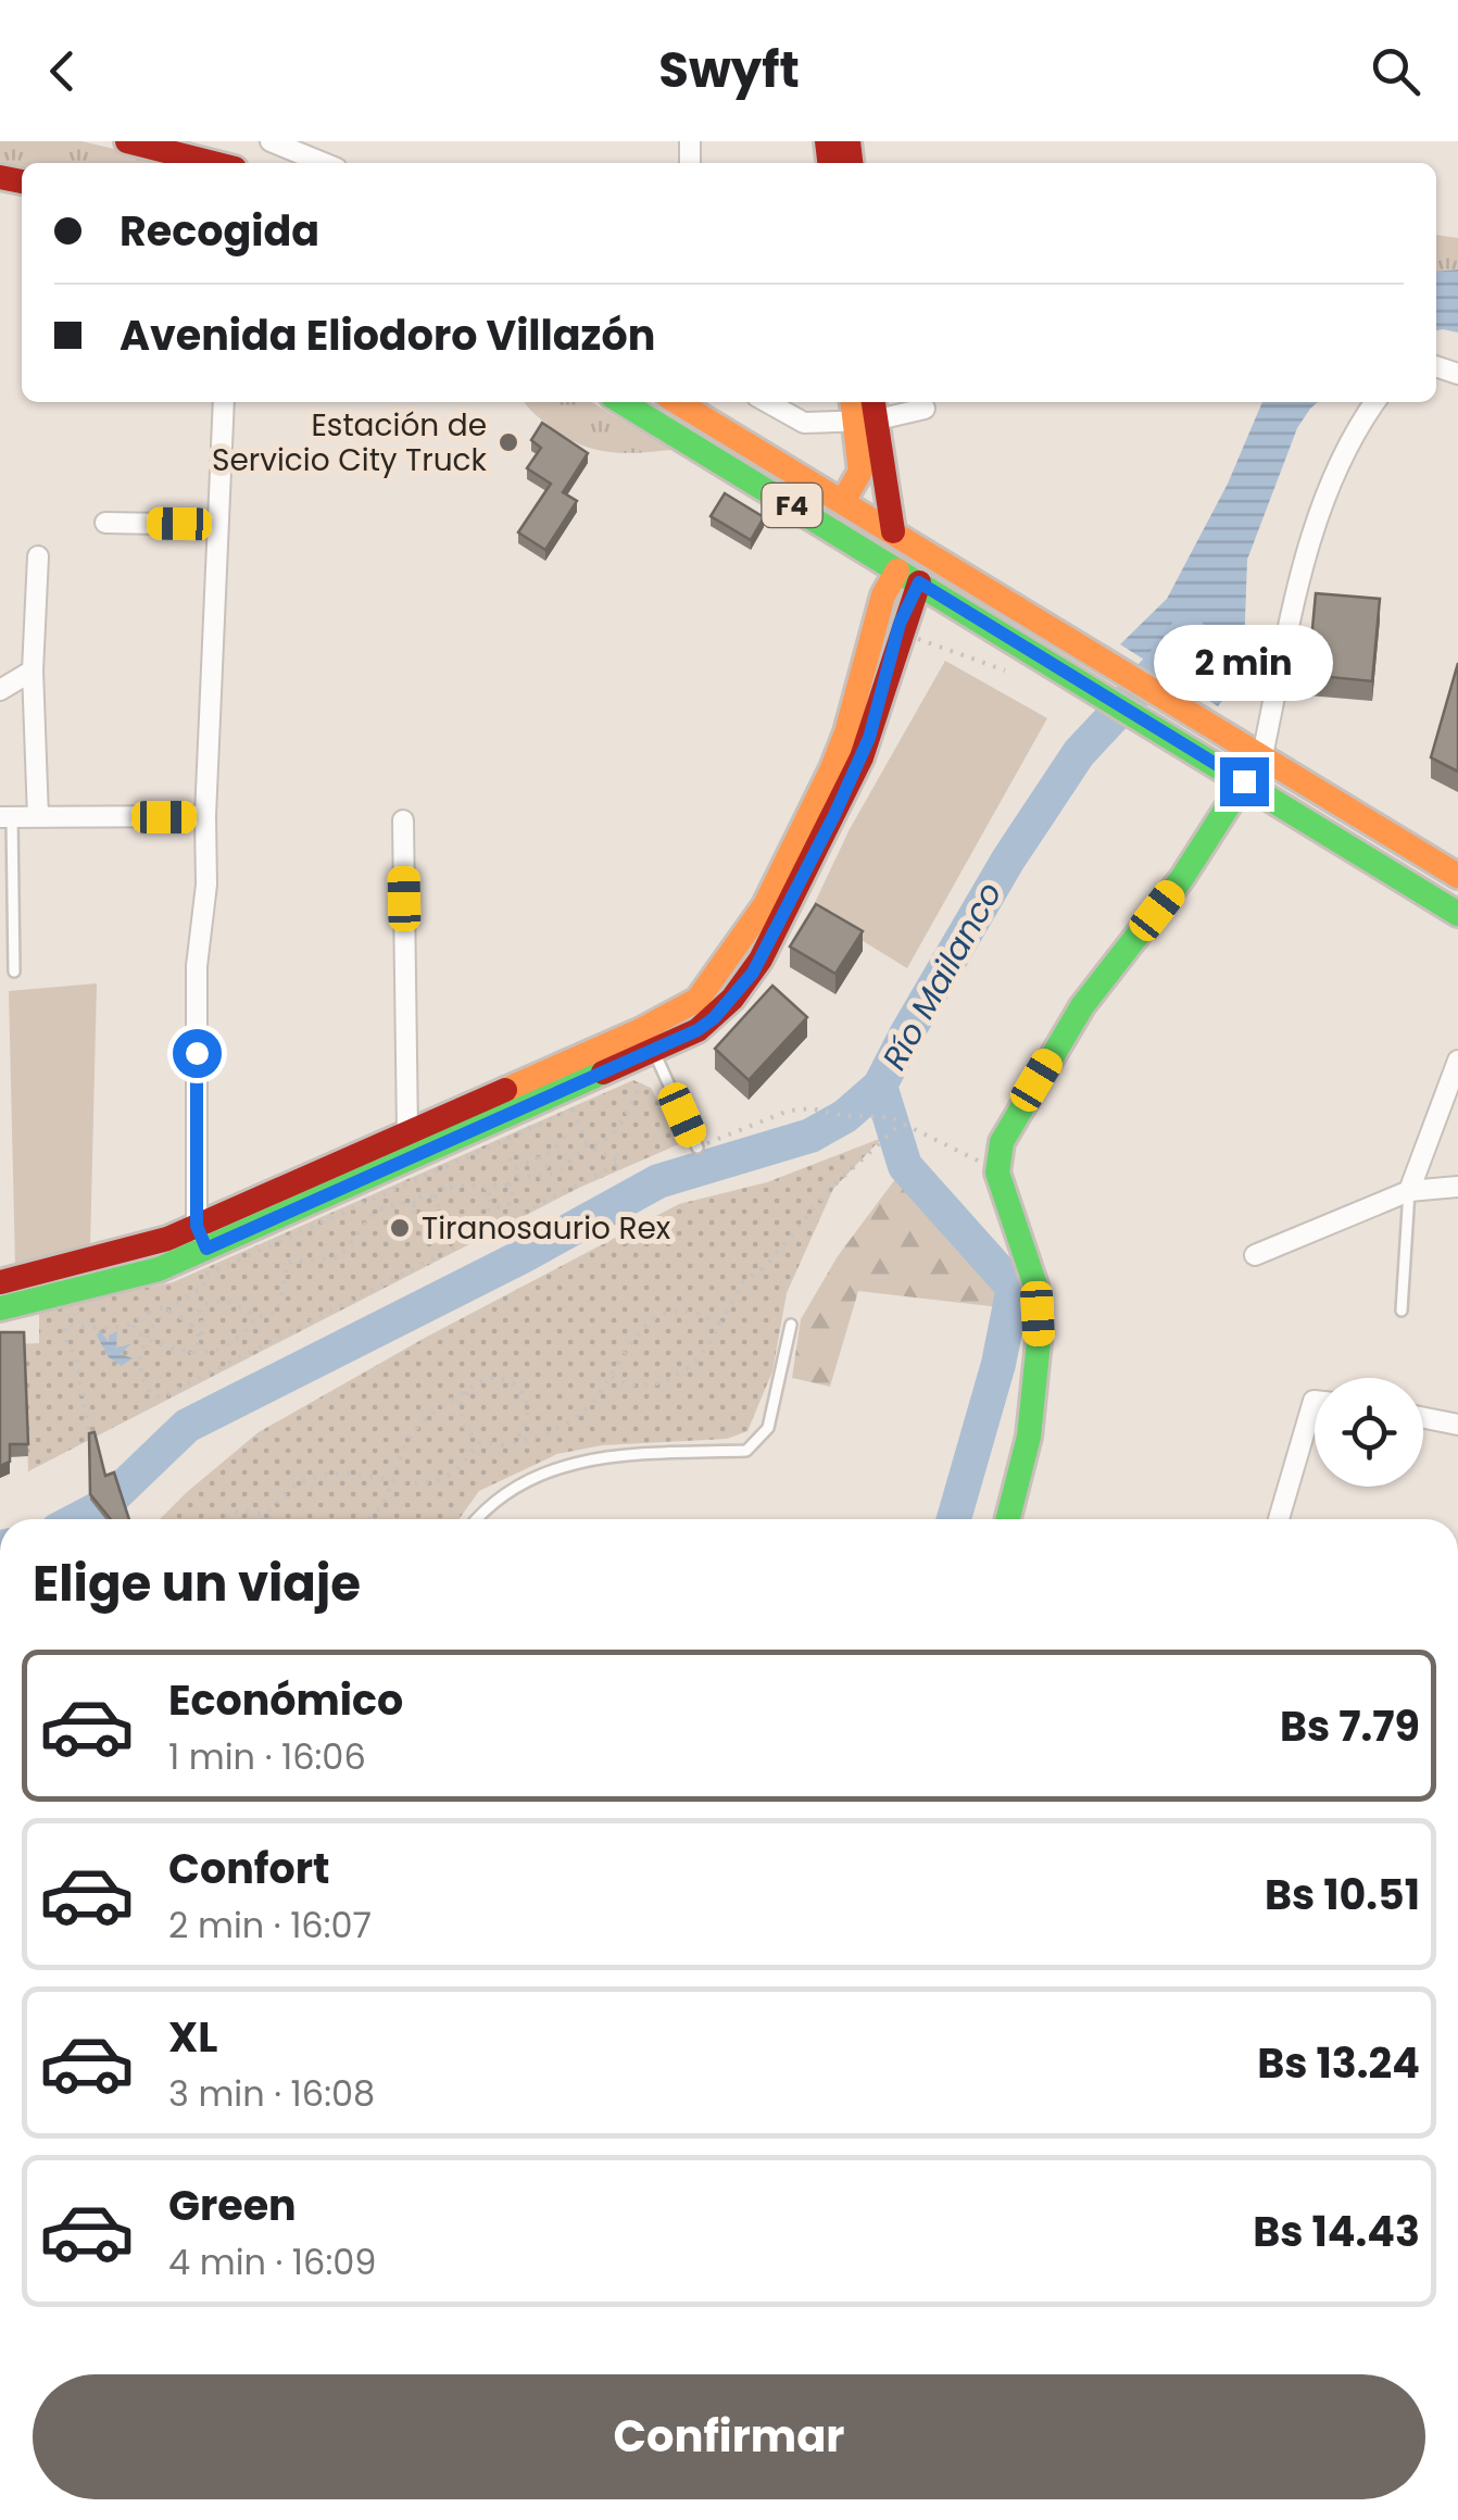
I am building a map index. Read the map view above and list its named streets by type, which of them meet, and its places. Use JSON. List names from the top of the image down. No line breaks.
{"streets":{"main road":["F4"]},"water":["Río Mailanco"],"places":["Estación de Servicio City Truck","Tiranosaurio Rex"],"page":{"header":"Swyft","banner":["Recogida","Avenida Eliodoro Villazón"],"bubble":"2 min","heading":"Elige un viaje","list":[{"name":"Económico","note":"1 min · 16:06","value":"Bs 7.79"},{"name":"Confort","note":"2 min · 16:07","value":"Bs 10.51"},{"name":"XL","note":"3 min · 16:08","value":"Bs 13.24"},{"name":"Green","note":"4 min · 16:09","value":"Bs 14.43"}],"buttons":"Confirmar"}}
